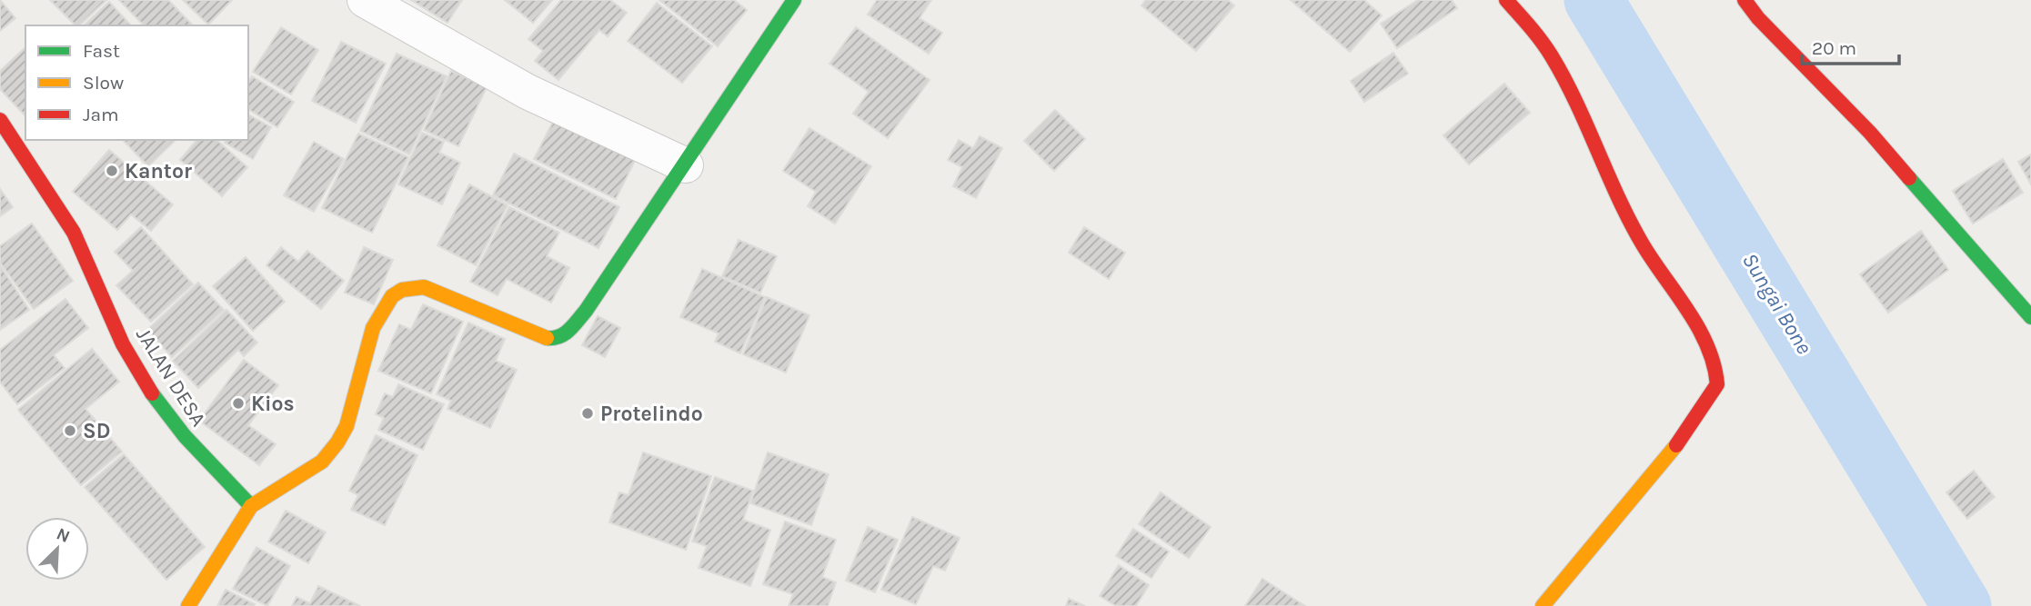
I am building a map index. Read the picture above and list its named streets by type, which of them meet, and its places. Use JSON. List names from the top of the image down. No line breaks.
{"streets":{"street":["JALAN DESA"]},"water":["Sungai Bone"],"places":["Kantor","Kios","Protelindo","SD"],"legend":["Fast","Slow","Jam"],"scale_bar":"20 m","north":"top right"}
